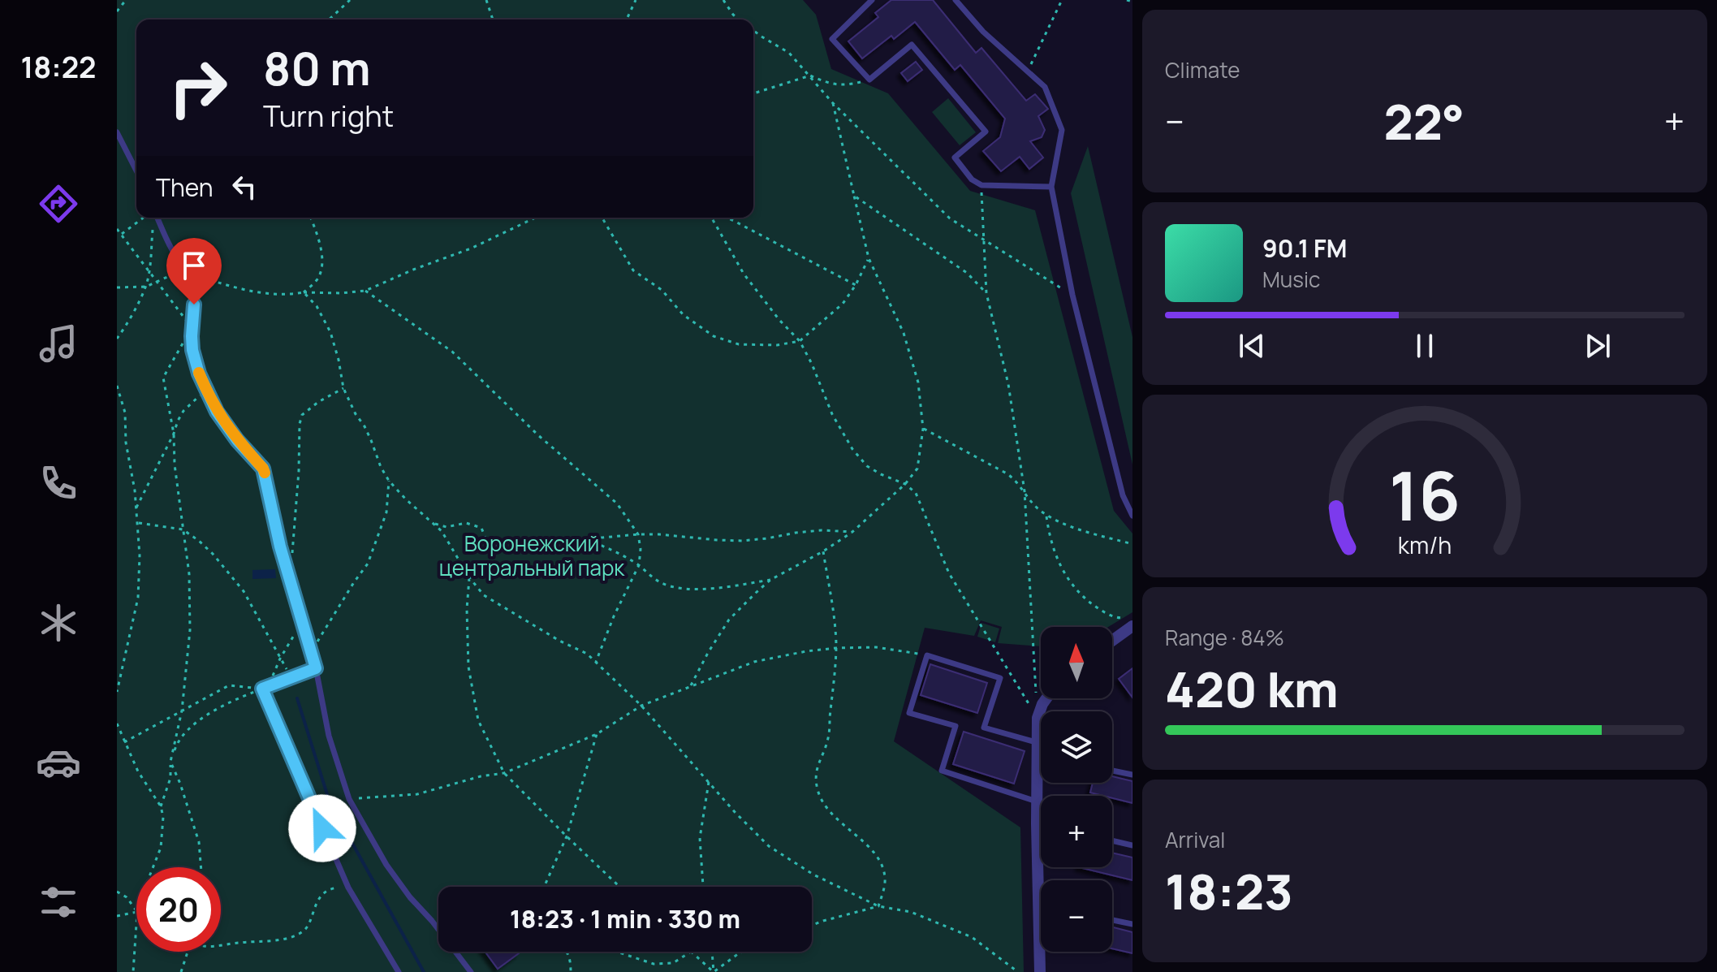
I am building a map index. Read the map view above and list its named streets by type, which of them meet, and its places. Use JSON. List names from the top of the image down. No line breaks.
{"parks":["Воронежский центральный парк"],"north":"top","page":{"tabs":"18:22","tile":["Climate",["Range · 84%","420 km"],["Arrival","18:23"]],"turn":["80 m","Turn right"],"heat":["−","22°","+"],"then":"Then","song":["90.1 FM","Music"],"map_buttons":["+","−"],"limit":"20","trip":"18:23 · 1 min · 330 m","gauge":["16","km/h"]}}
